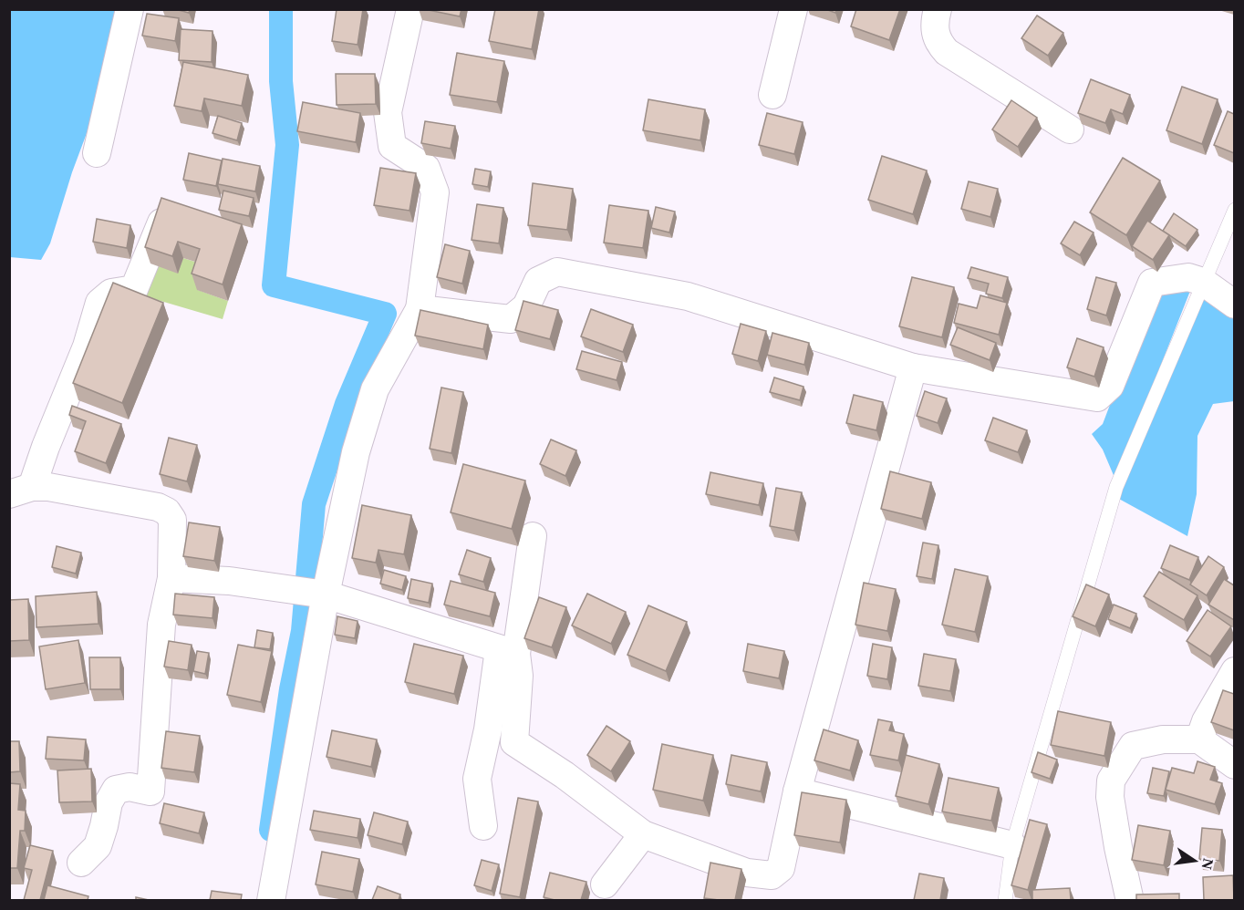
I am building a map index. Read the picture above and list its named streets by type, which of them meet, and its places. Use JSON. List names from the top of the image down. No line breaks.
{"north":"right"}
